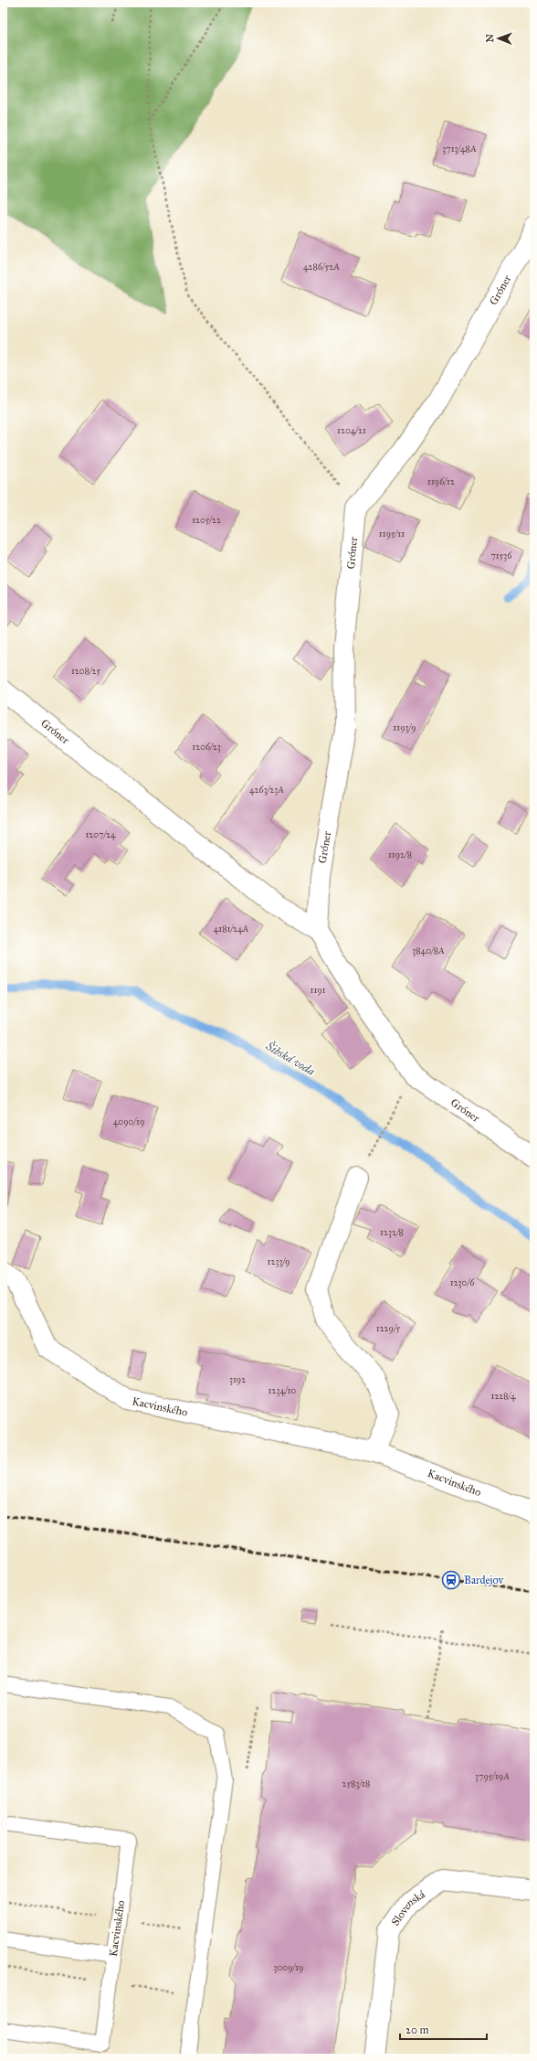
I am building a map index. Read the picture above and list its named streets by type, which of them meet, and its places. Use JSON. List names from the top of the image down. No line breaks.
{"streets":{"street":["Gróner","Kacvinského","Slovenská"]},"water":["Šibská voda"],"places":{"station":["Bardejov"]},"house_numbers":["3713/48A","4286/52A","1204/21","1196/12","1205/22","1195/11","71536","1208/25","1193/9","1206/23","4263/23A","1207/24","1192/8","4181/24A","3840/8A","1191","4090/19","1232/8","1233/9","1230/6","1229/5","3192","1234/10","1228/4","3795/19A","2583/18","3009/19"],"scale_bar":"20 m","north":"left"}
